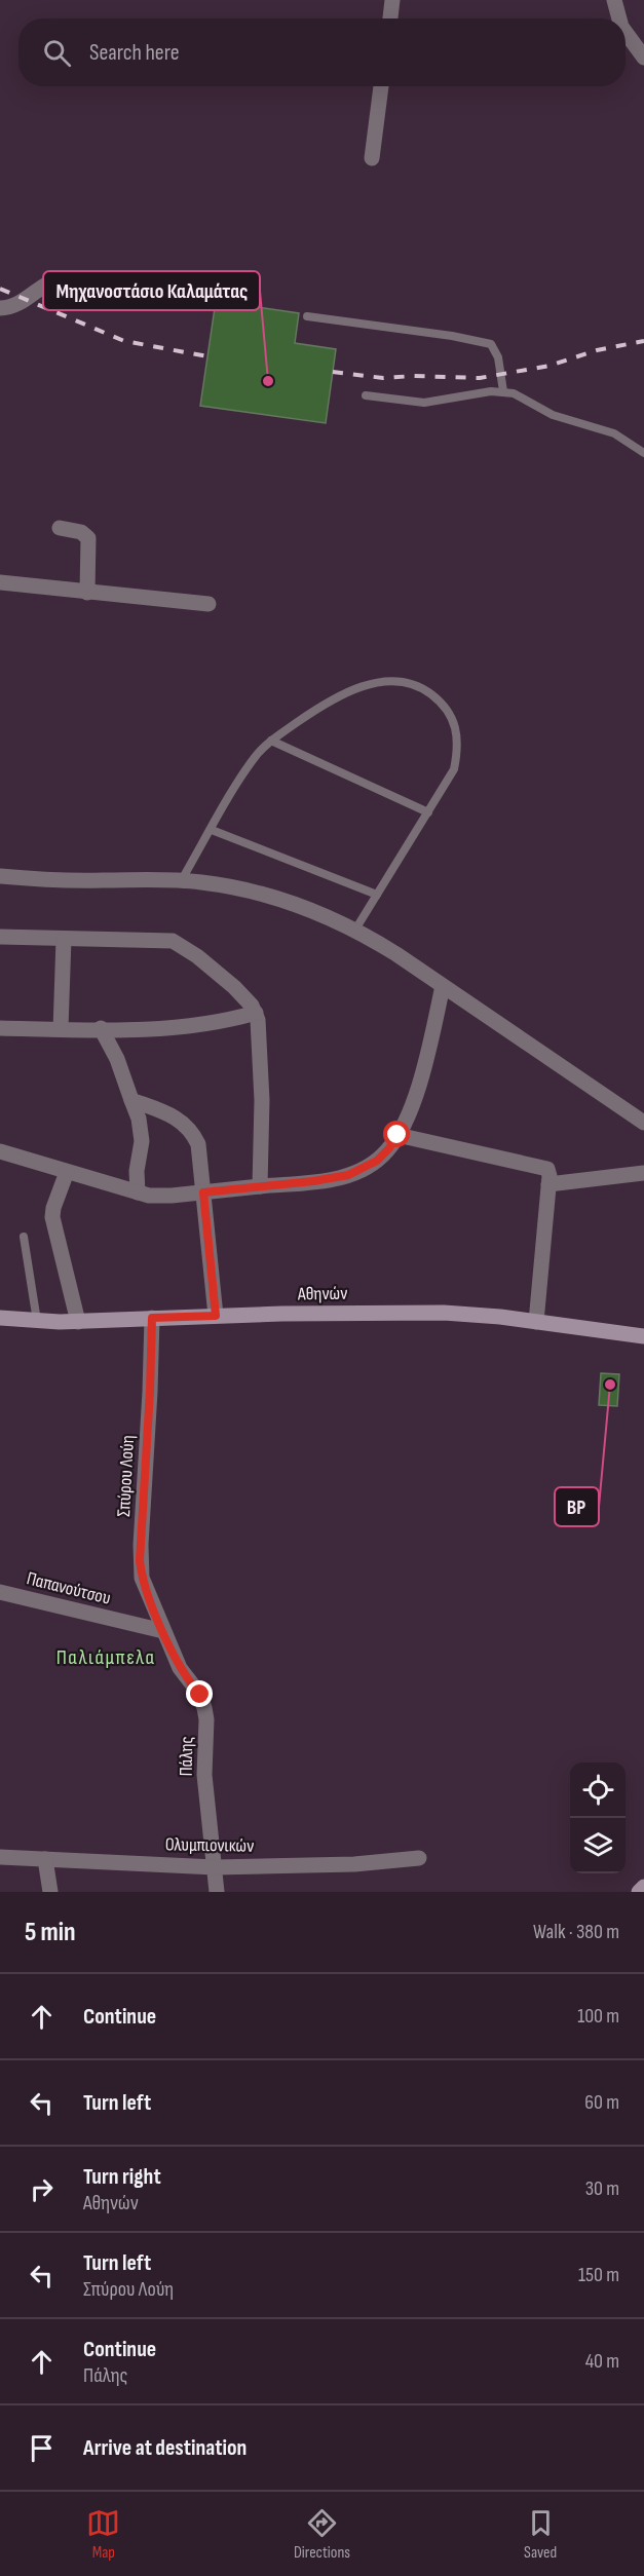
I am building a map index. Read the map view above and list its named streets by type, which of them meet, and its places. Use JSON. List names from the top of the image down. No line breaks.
{"streets":{"main road":["Αθηνών"],"street":["Σπύρου Λούη","Παπανούτσου","Πάλης","Ολυμπιονικών"]},"crossings":[["Αθηνών","Σπύρου Λούη"],["Σπύρου Λούη","Παπανούτσου"],["Σπύρου Λούη","Πάλης"],["Παπανούτσου","Πάλης"],["Πάλης","Ολυμπιονικών"]],"districts":["Παλιάμπελα"],"places":["Μηχανοστάσιο Καλαμάτας","BP"],"page":{"search":"Search here","heading":["5 min","Walk · 380 m"],"list":[["Continue","100 m"],["Turn left","60 m"],["Turn right","Αθηνών","30 m"],["Turn left","Σπύρου Λούη","150 m"],["Continue","Πάλης","40 m"],"Arrive at destination"],"nav":["Map","Directions","Saved"]}}
